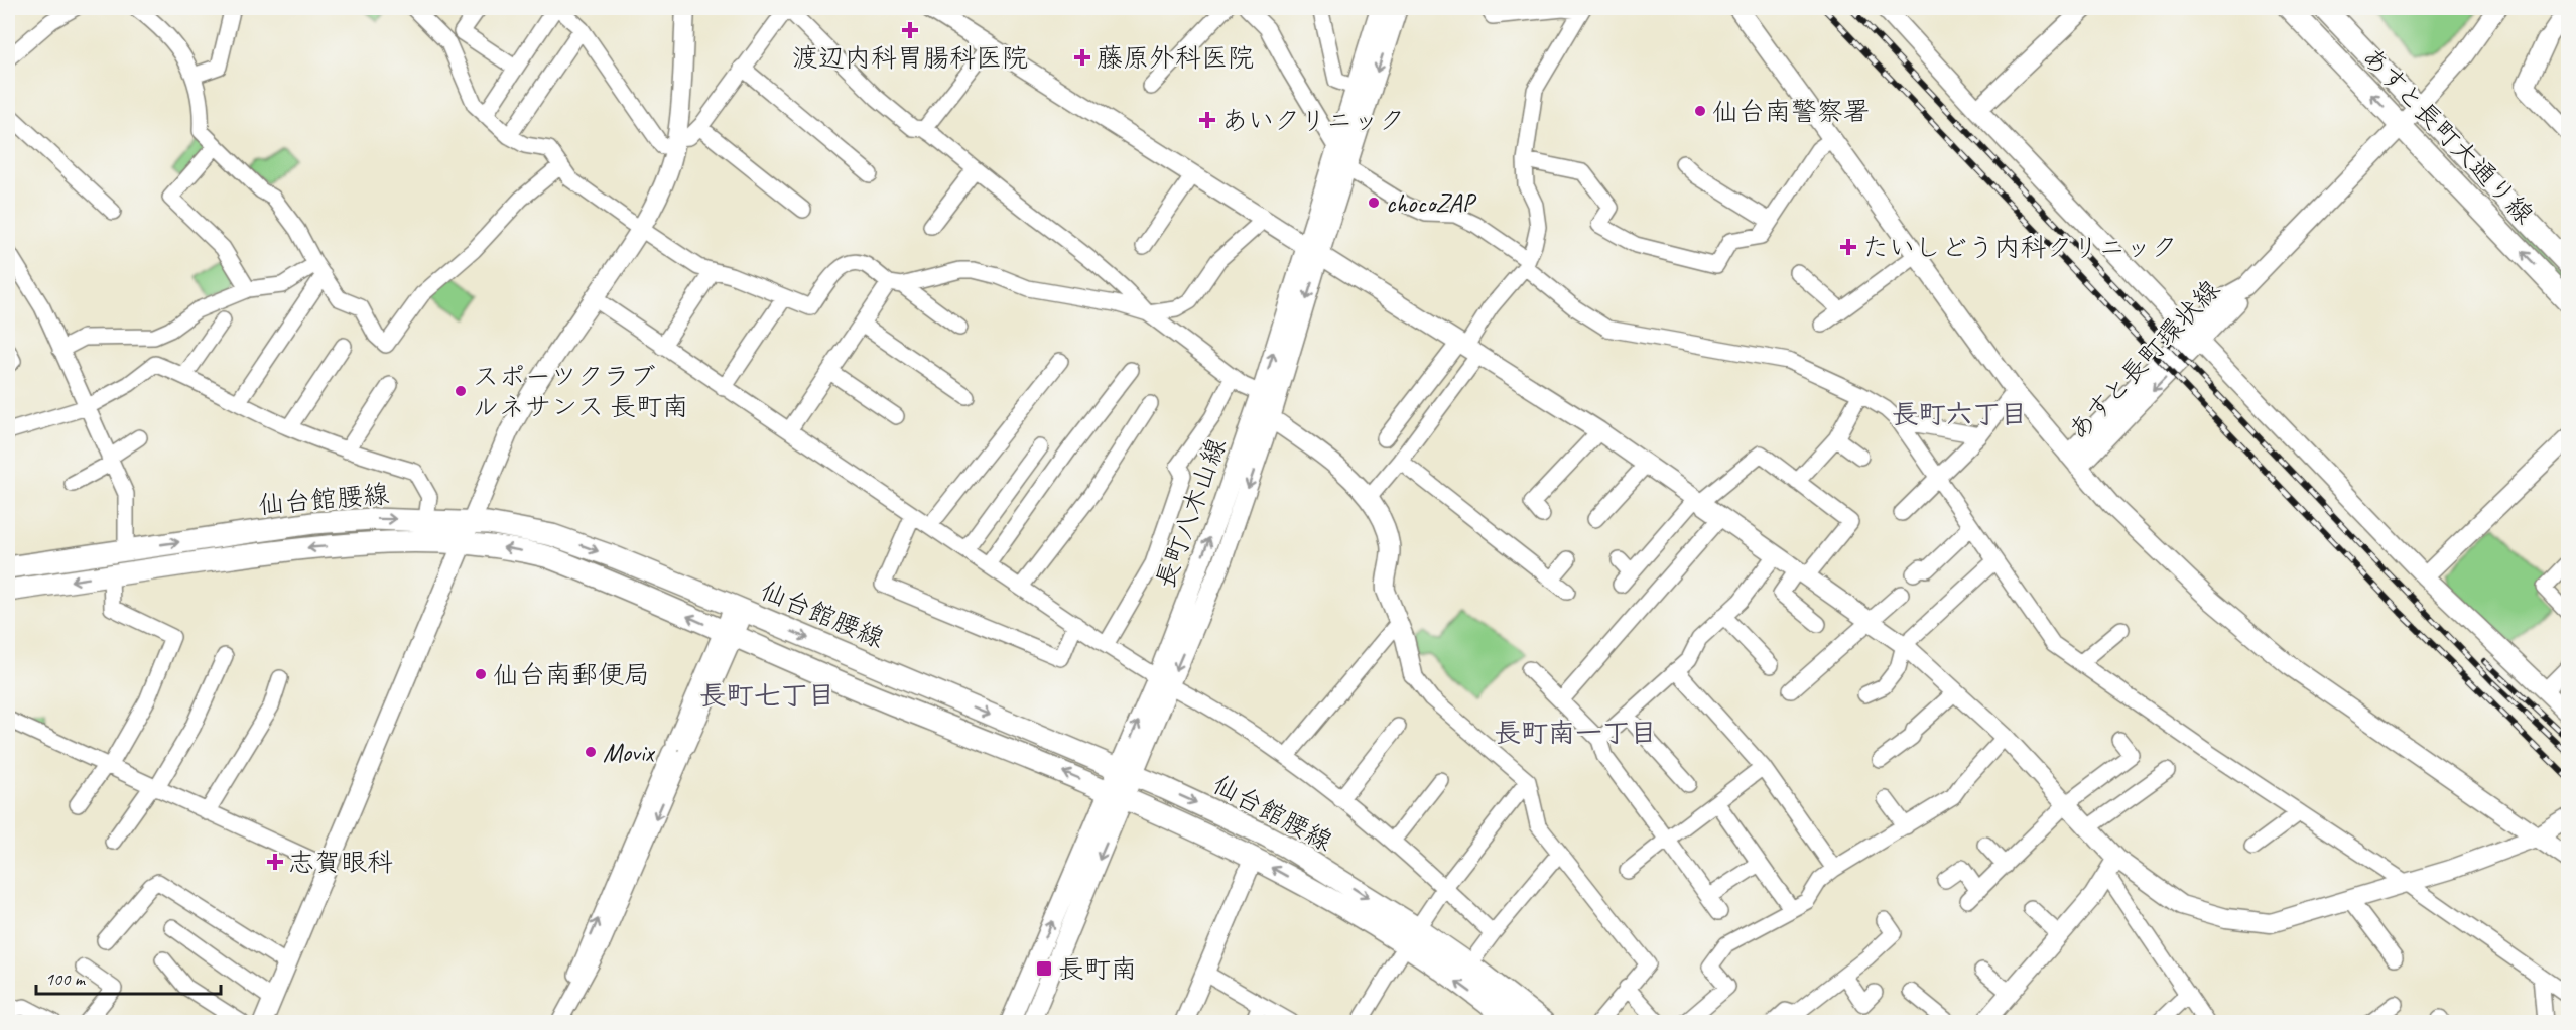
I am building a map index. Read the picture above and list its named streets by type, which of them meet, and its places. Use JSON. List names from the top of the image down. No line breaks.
{"streets":{"main road":["あすと長町大通り線","仙台館腰線"],"street":["あすと長町環状線","長町八木山線"]},"crossings":[["あすと長町大通り線","あすと長町環状線"]],"districts":["長町六丁目","長町七丁目","長町南一丁目"],"places":{"health":["渡辺内科胃腸科医院","藤原外科医院","あいクリニック","たいしどう内科クリニック","志賀眼科"],"other":["仙台南警察署","chocoZAP","スポーツクラブ ルネサンス 長町南","仙台南郵便局","Movix"],"transit":["長町南"]},"scale_bar":"100 m"}
